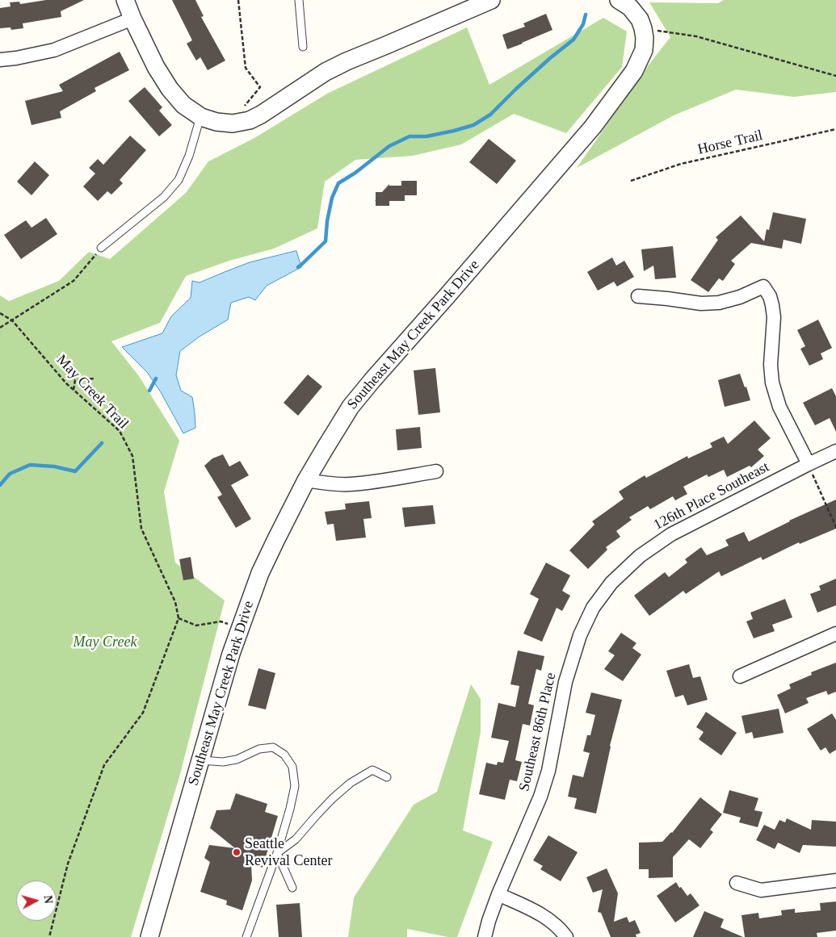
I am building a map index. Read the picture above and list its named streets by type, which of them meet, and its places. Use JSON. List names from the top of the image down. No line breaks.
{"streets":{"street":["Southeast May Creek Park Drive","126th Place Southeast","Southeast 86th Place"],"path":["Horse Trail","May Creek Trail"]},"crossings":[["126th Place Southeast","Southeast 86th Place"]],"parks":["May Creek"],"places":["Seattle Revival Center"],"north":"right"}
